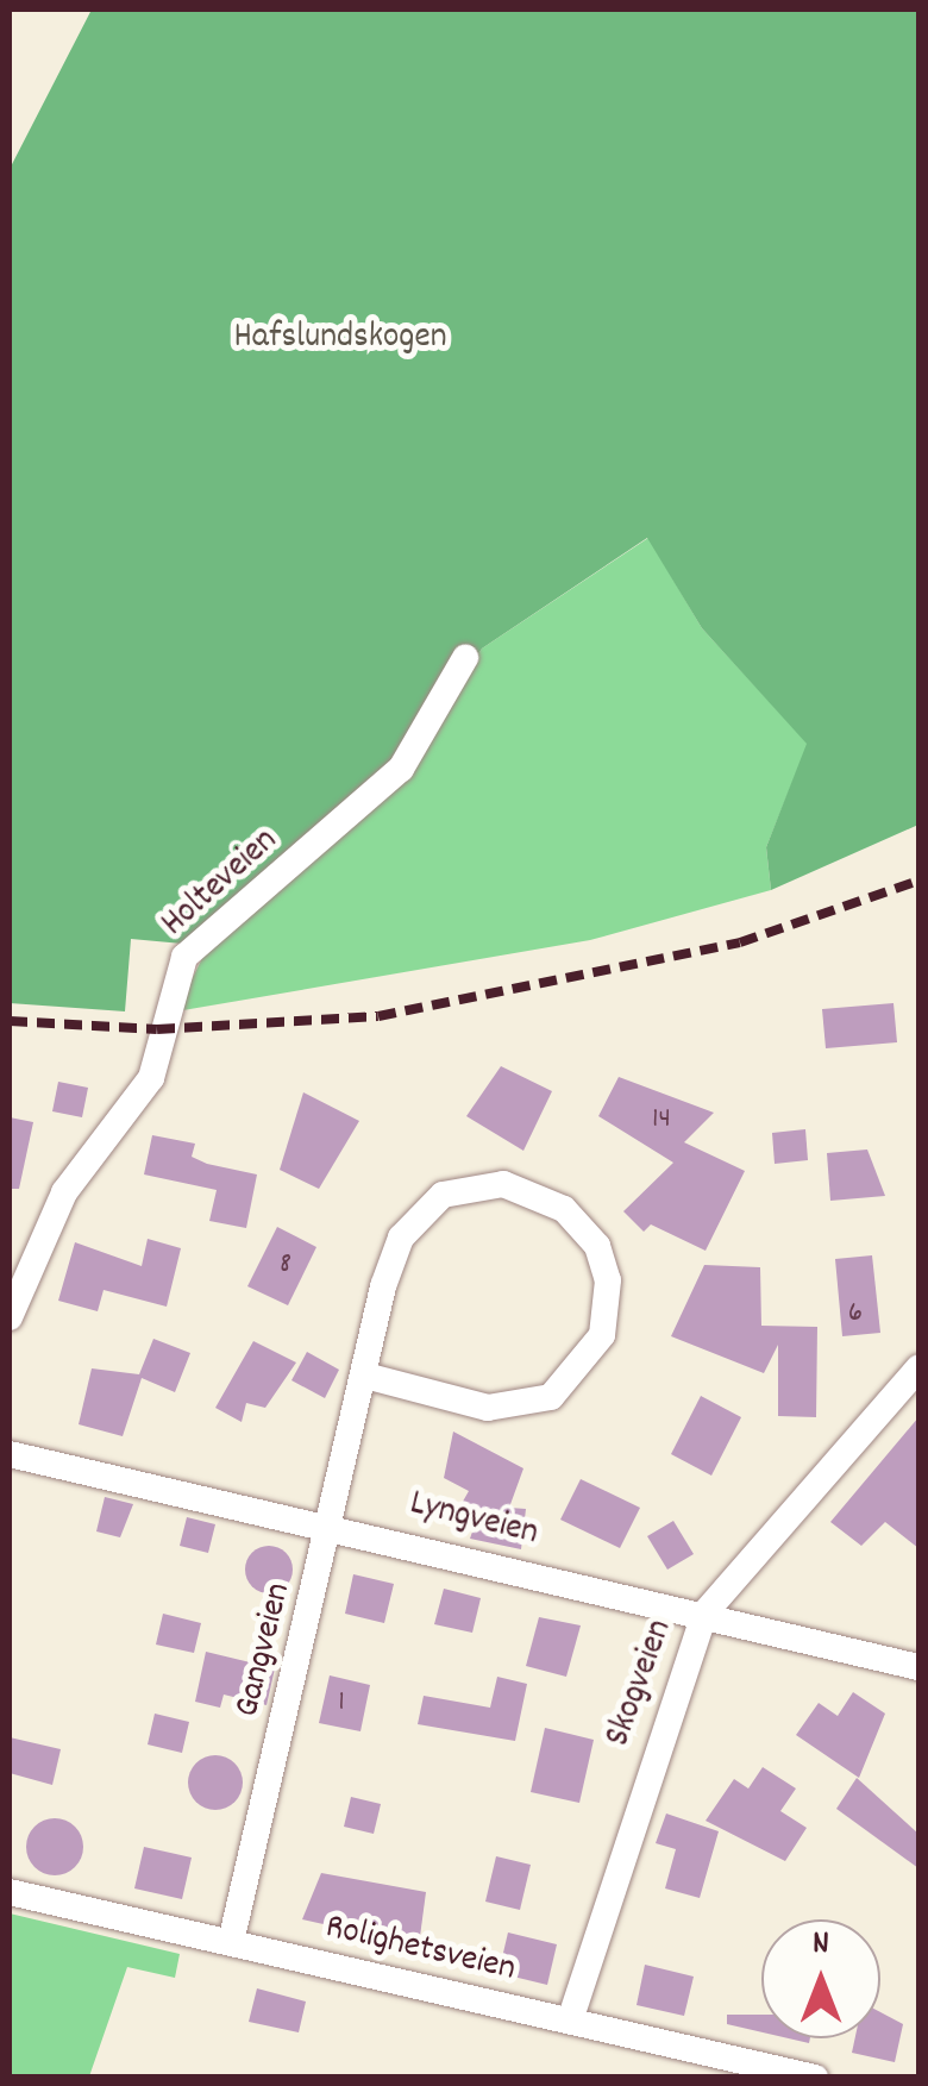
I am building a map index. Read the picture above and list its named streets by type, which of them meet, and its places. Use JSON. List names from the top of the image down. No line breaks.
{"streets":{"street":["Holteveien","Lyngveien","Gangveien","Skogveien","Rolighetsveien"]},"crossings":[["Lyngveien","Gangveien"],["Lyngveien","Skogveien"],["Gangveien","Rolighetsveien"],["Skogveien","Rolighetsveien"]],"parks":["Hafslundskogen"],"house_numbers":["14","8","6","1"],"north":"top"}
